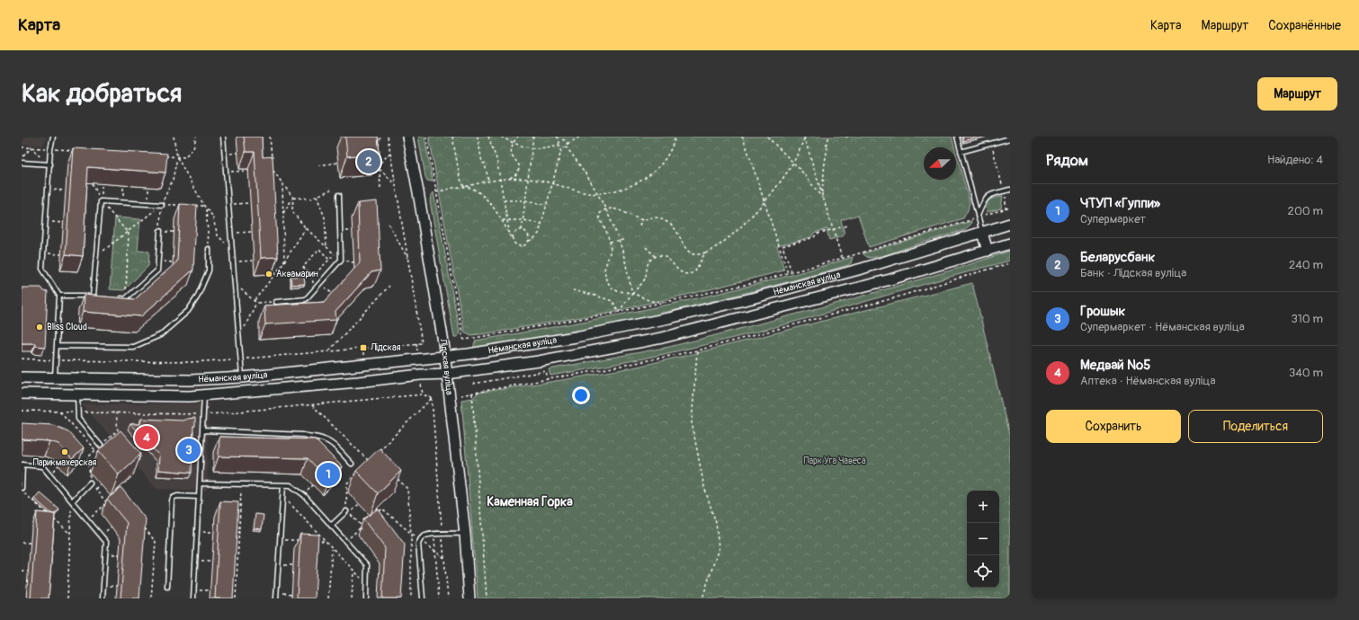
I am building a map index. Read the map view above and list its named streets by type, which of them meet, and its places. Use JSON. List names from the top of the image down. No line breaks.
{"streets":{"main road":["Нёманская вуліца","Лідская вуліца"]},"crossings":[["Нёманская вуліца","Лідская вуліца"]],"districts":["Каменная Горка"],"parks":["Парк Уга Чавеса"],"places":{"other":["Аквамарин","Bliss Cloud","Парикмахерская"],"transit":["Лідская"]},"north":"left","page":{"header":"Карта","nav":["Карта","Маршрут","Сохранённые"],"buttons":["Маршрут",["Сохранить","Поделиться"]],"title":"Как добраться","heading":["Рядом","Найдено: 4"],"pins":["2","4","3","1"],"list":[{"mark":"1","name":"ЧТУП «Гуппи»","note":"Супермаркет","value":"200 m"},{"mark":"2","name":"Беларусбанк","note":"Банк · Лідская вуліца","value":"240 m"},{"mark":"3","name":"Грошык","note":"Супермаркет · Нёманская вуліца","value":"310 m"},{"mark":"4","name":"Медвай №5","note":"Аптека · Нёманская вуліца","value":"340 m"}],"map_buttons":["+","−"]}}
